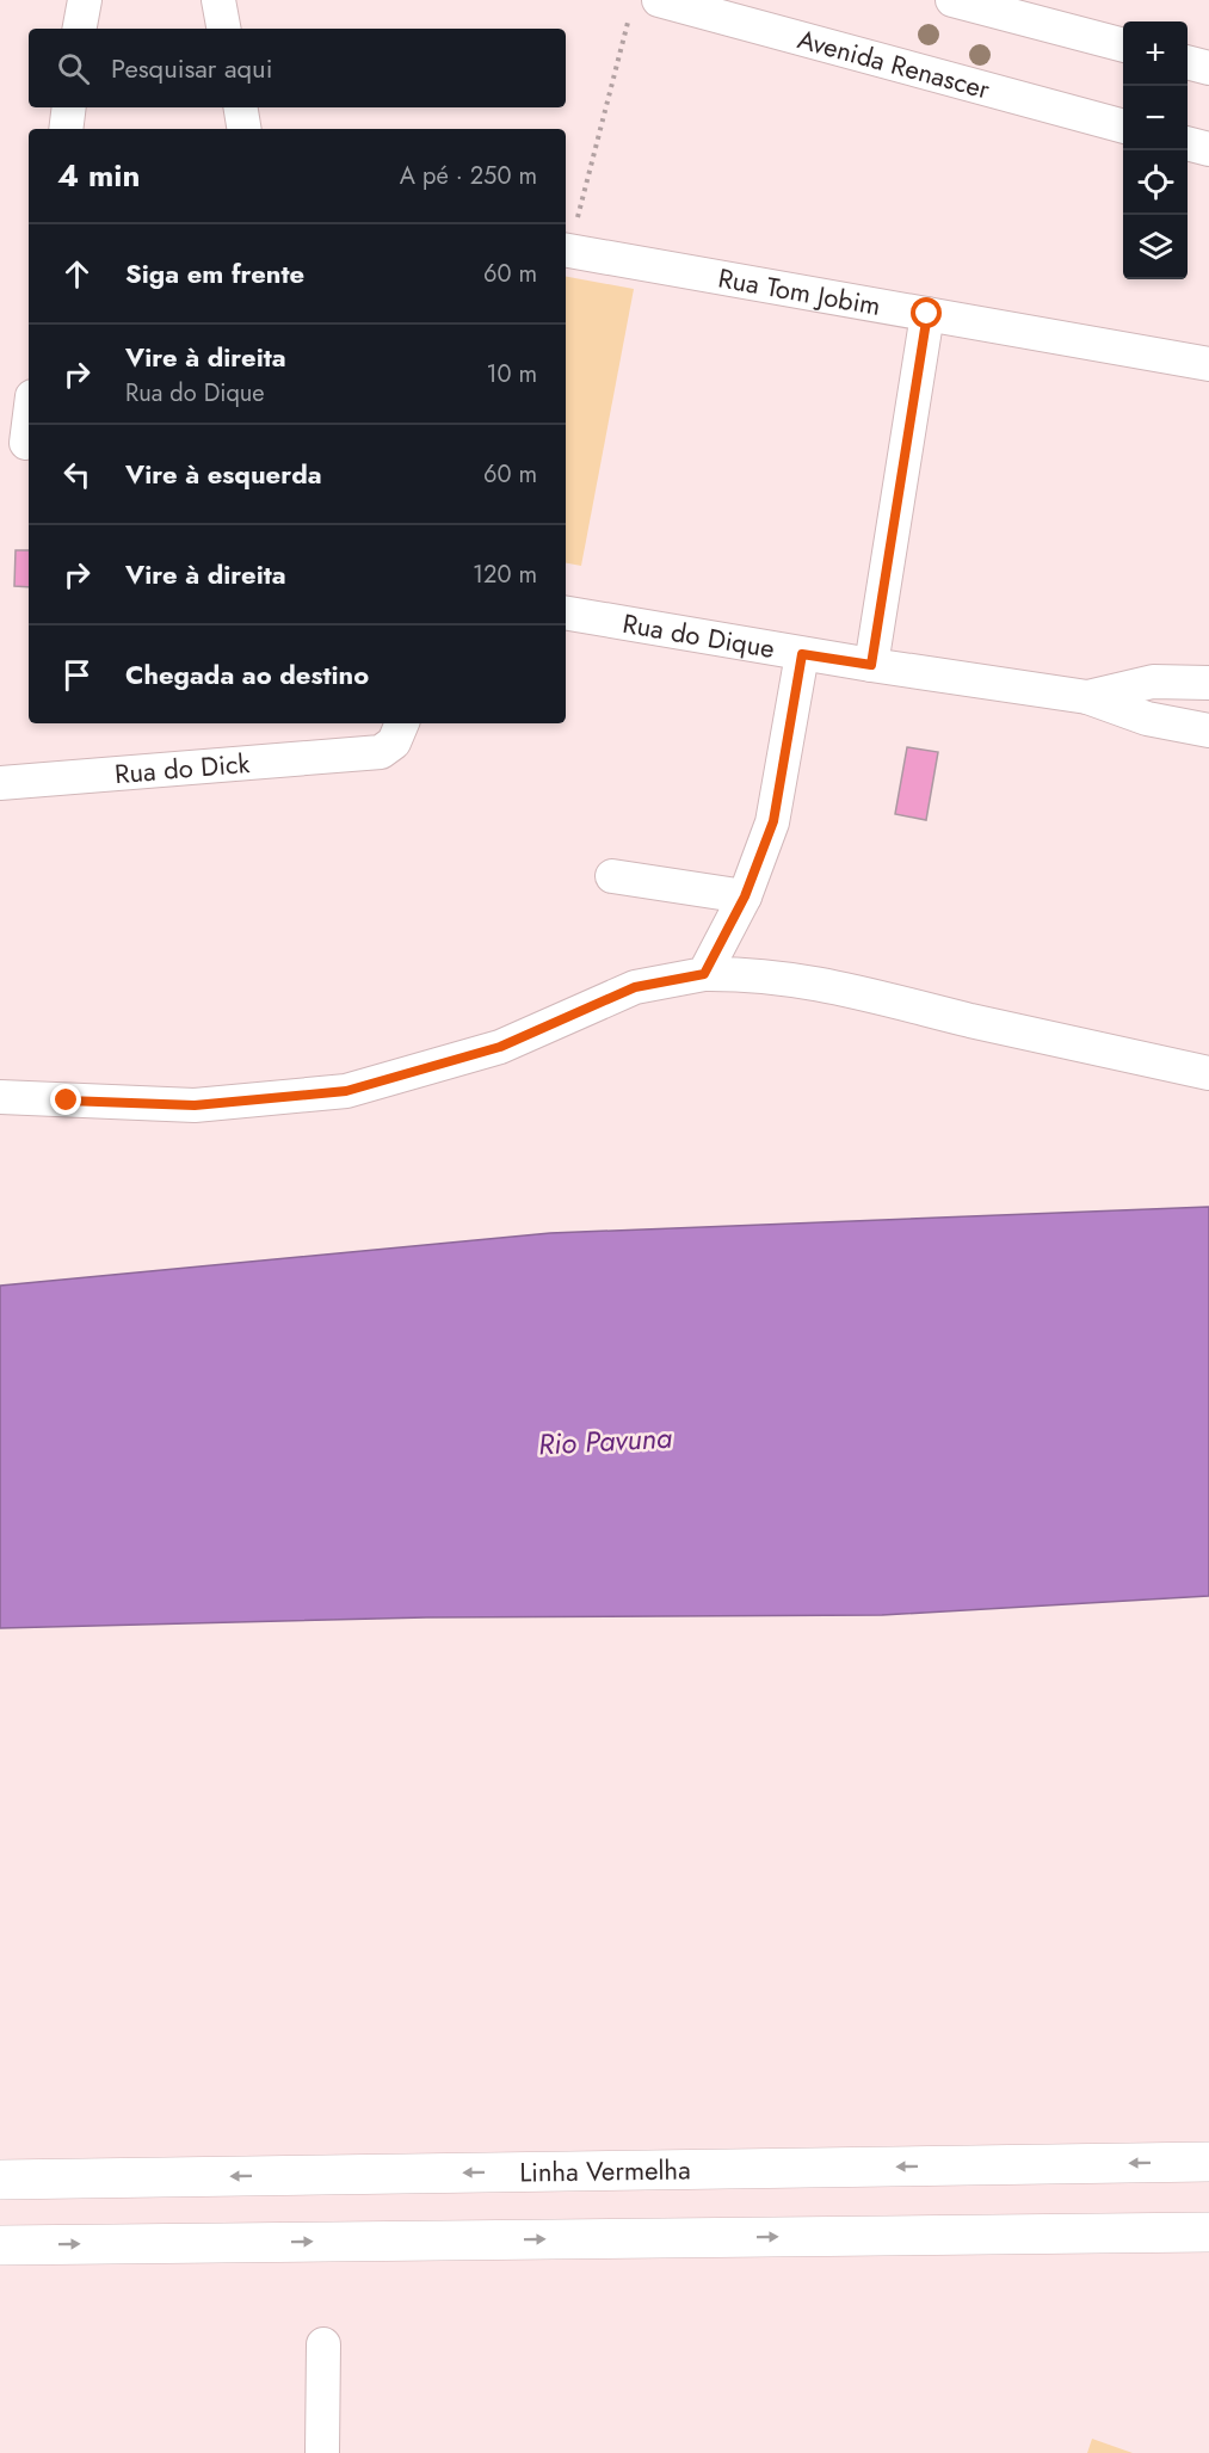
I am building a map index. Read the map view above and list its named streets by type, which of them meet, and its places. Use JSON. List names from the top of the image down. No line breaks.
{"streets":{"highway":["Linha Vermelha"],"street":["Avenida Renascer","Rua Tom Jobim","Rua do Dique","Rua do Dick"]},"water":["Rio Pavuna"],"page":{"map_buttons":["+","−"],"search":"Pesquisar aqui","heading":["4 min","A pé · 250 m"],"list":[["Siga em frente","60 m"],["Vire à direita","Rua do Dique","10 m"],["Vire à esquerda","60 m"],["Vire à direita","120 m"],"Chegada ao destino"]}}
